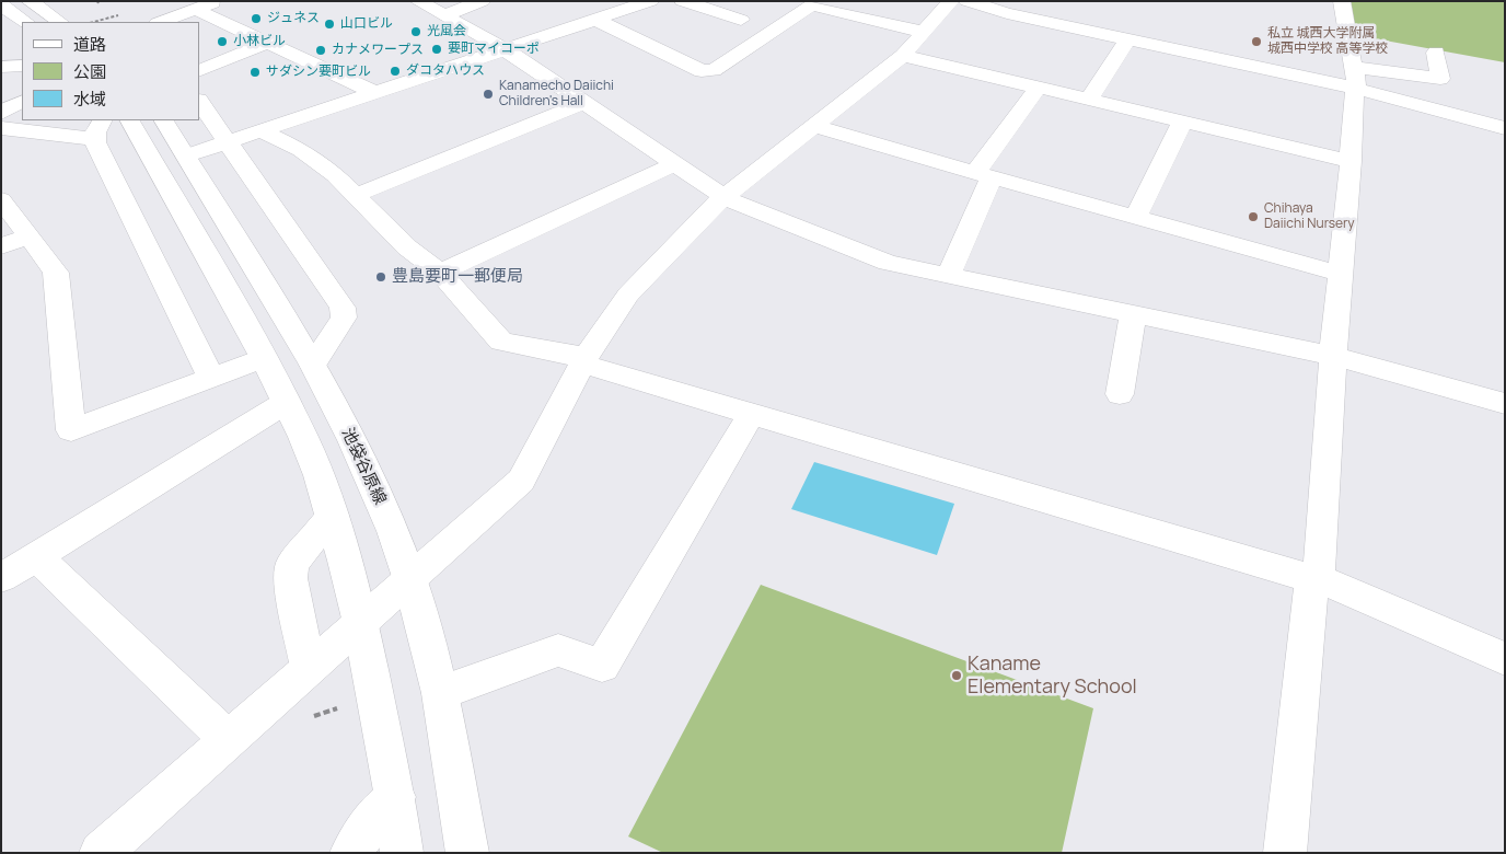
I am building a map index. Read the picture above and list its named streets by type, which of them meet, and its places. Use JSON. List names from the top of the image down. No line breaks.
{"streets":{"street":["池袋谷原線"]},"places":["ジュネス","山口ビル","光風会","小林ビル","私立 城西大学附属 城西中学校 高等学校","要町マイコーポ","カナメワープス","ダコタハウス","サダシン要町ビル","Kanamecho Daiichi Children's Hall","Chihaya Daiichi Nursery","豊島要町一郵便局","Kaname Elementary School"],"legend":["道路","公園","水域"]}
